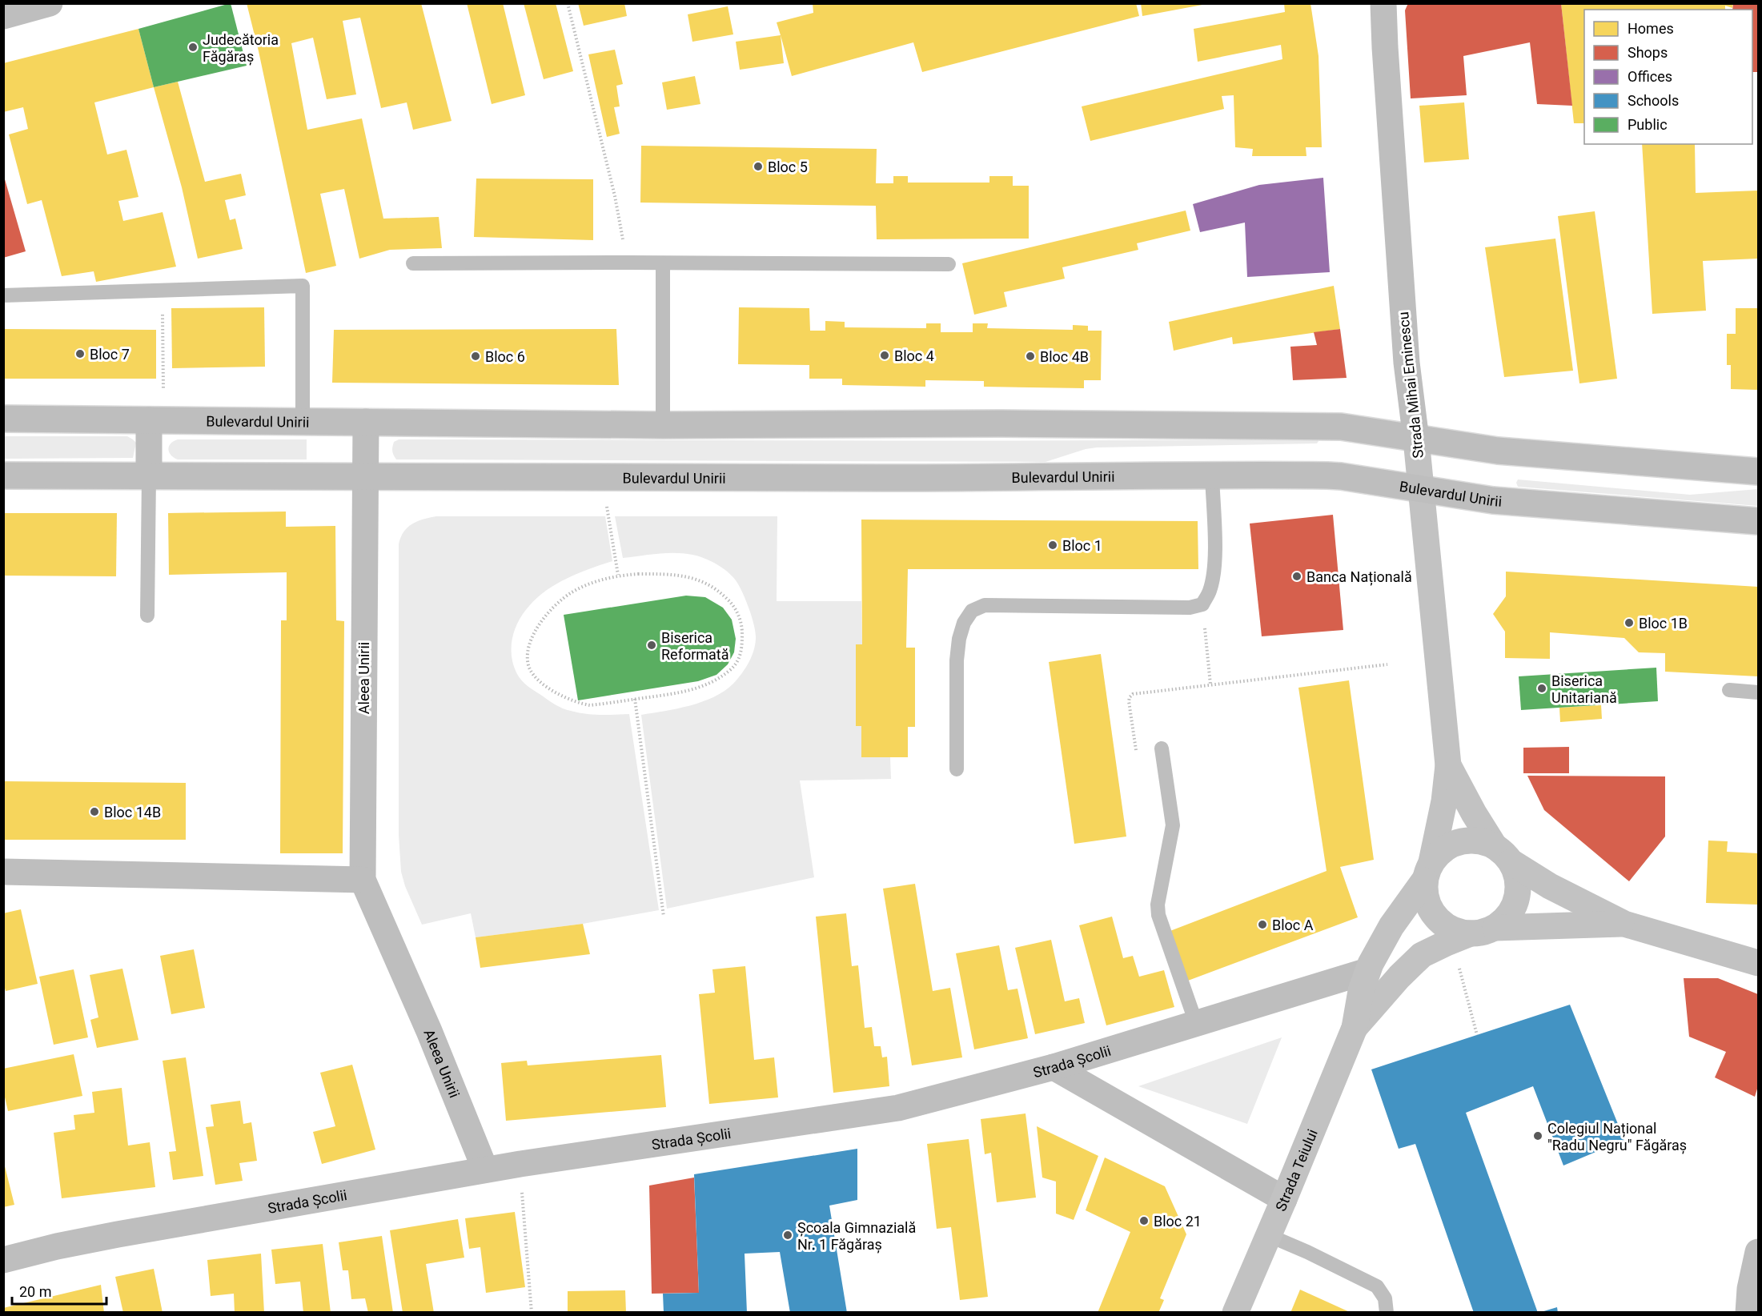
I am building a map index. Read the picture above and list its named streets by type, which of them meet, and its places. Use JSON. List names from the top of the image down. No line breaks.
{"streets":{"main road":["Strada Mihai Eminescu","Bulevardul Unirii","Aleea Unirii","Strada Școlii","Strada Teiului"]},"crossings":[["Strada Mihai Eminescu","Bulevardul Unirii"],["Bulevardul Unirii","Aleea Unirii"],["Aleea Unirii","Strada Școlii"]],"places":["Judecătoria Făgăraș","Bloc 5","Bloc 7","Bloc 4","Bloc 6","Bloc 4B","Bloc 1","Banca Națională","Bloc 1B","Biserica Reformată","Biserica Unitariană","Bloc 14B","Bloc A","Colegiul Național \"Radu Negru\" Făgăraș","Bloc 21","Școala Gimnazială Nr. 1 Făgăraș"],"legend":["Homes","Shops","Offices","Schools","Public"],"scale_bar":"20 m"}
